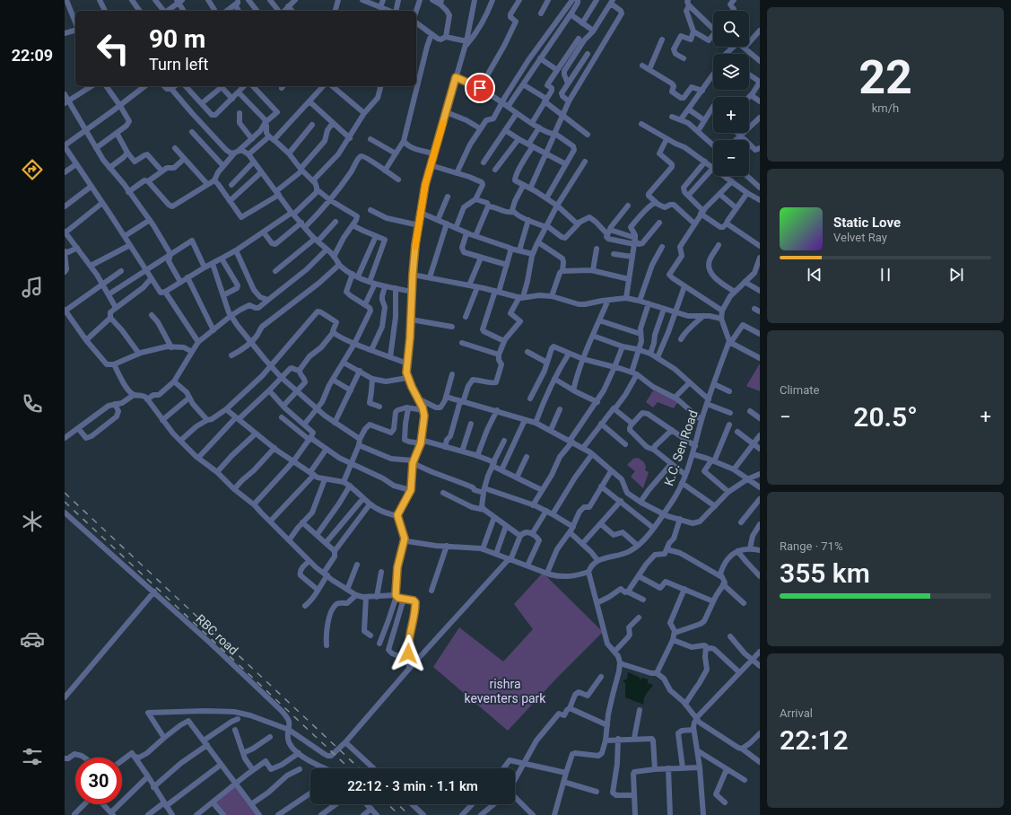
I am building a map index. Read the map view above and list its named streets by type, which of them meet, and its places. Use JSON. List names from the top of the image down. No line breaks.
{"streets":{"street":["K.C. Sen Road","RBC road"]},"parks":["rishra keventers park"],"page":{"tabs":"22:09","tile":[["22","km/h"],"Climate",["Range · 71%","355 km"],["Arrival","22:12"]],"map_buttons":["+","−"],"turn":["90 m","Turn left"],"song":["Static Love","Velvet Ray"],"heat":["−","20.5°","+"],"limit":"30","trip":"22:12 · 3 min · 1.1 km"}}
